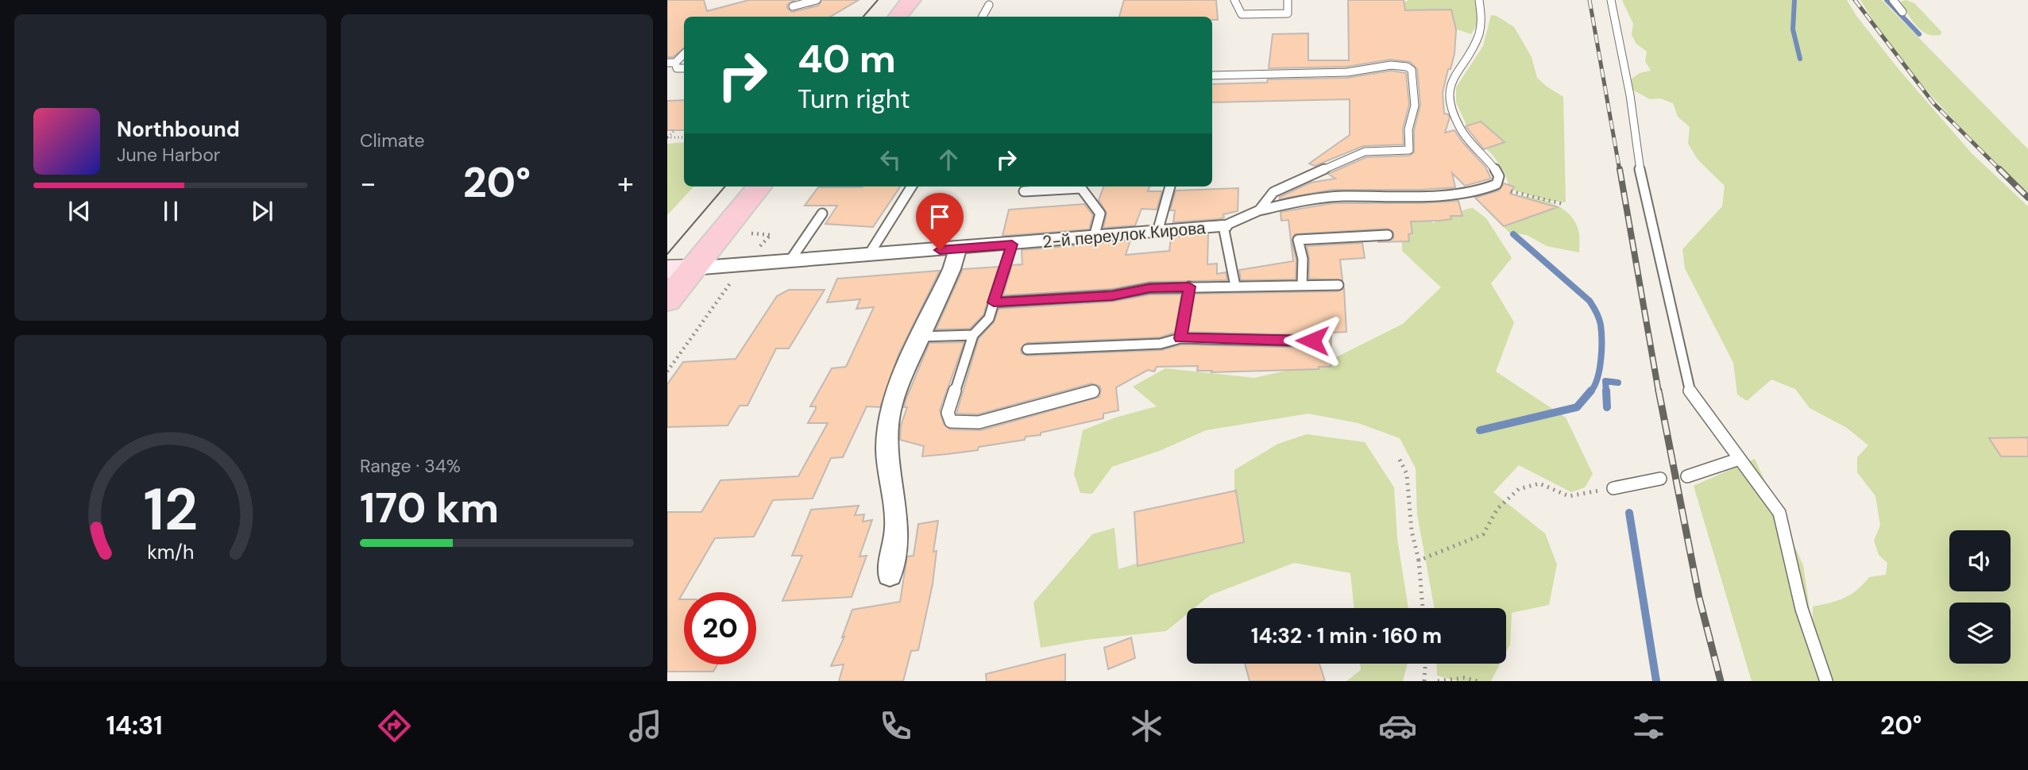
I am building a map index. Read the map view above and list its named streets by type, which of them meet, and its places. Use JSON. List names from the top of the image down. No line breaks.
{"streets":{"street":["2-й переулок Кирова"]},"page":{"tile":["Climate",["Range · 34%","170 km"]],"turn":["40 m","Turn right"],"song":["Northbound","June Harbor"],"heat":["−","20°","+"],"limit":"20","trip":"14:32 · 1 min · 160 m","tabs":["14:31","20°"],"gauge":["12","km/h"]}}
